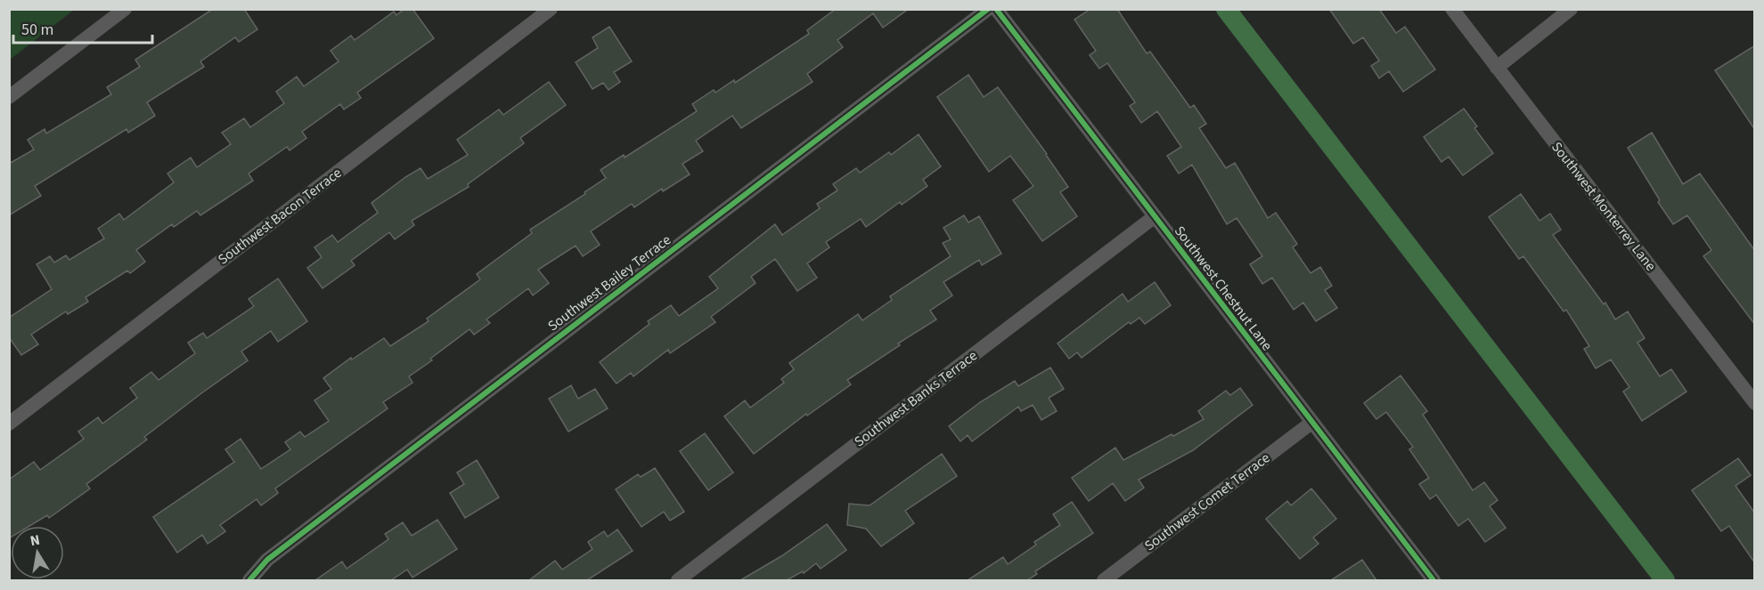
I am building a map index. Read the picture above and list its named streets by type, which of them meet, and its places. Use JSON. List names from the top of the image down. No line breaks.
{"streets":{"street":["Southwest Monterrey Lane","Southwest Bacon Terrace","Southwest Bailey Terrace","Southwest Chestnut Lane","Southwest Banks Terrace","Southwest Comet Terrace"]},"crossings":[["Southwest Chestnut Lane","Southwest Banks Terrace"],["Southwest Chestnut Lane","Southwest Comet Terrace"]],"scale_bar":"50 m","north":"top"}
